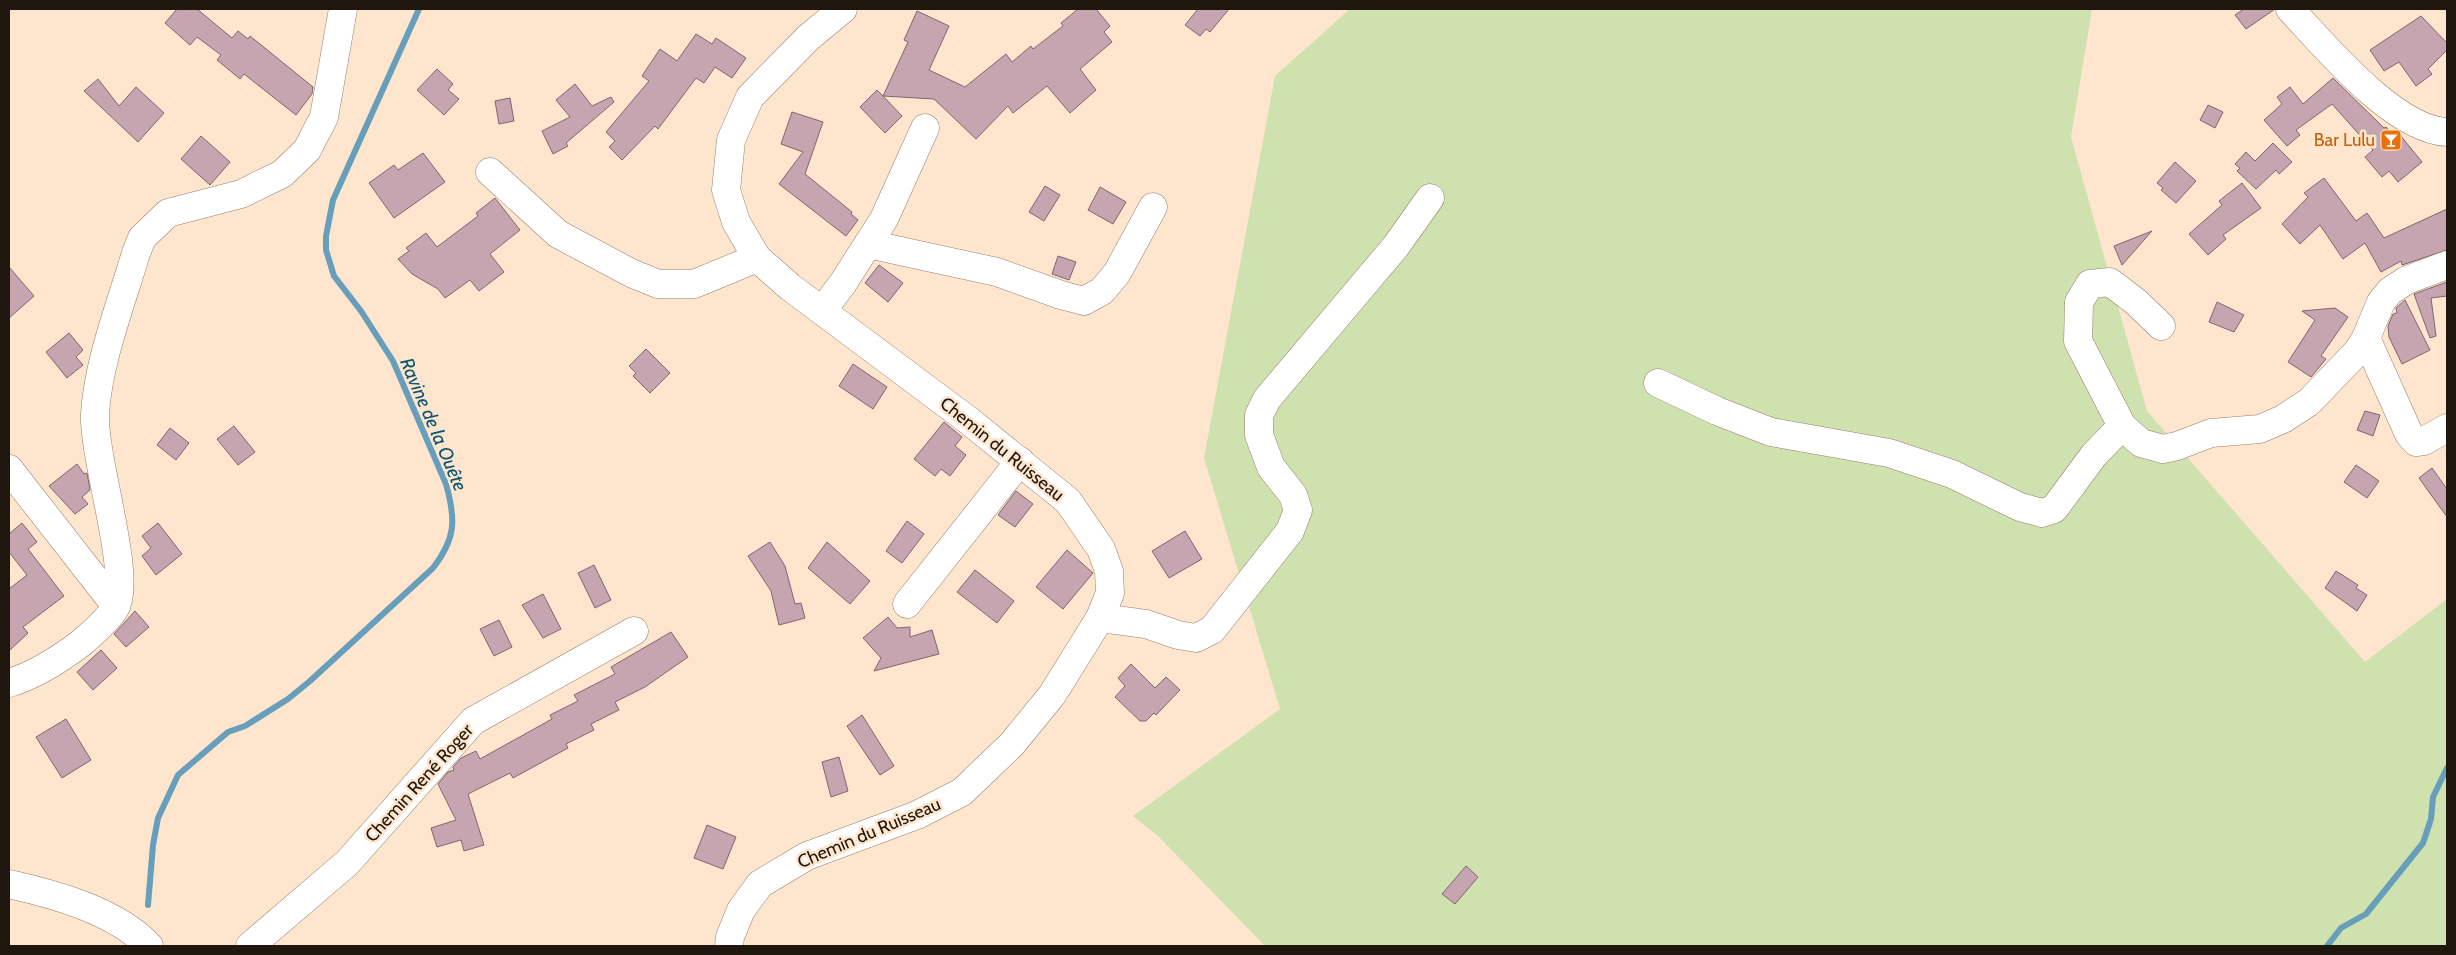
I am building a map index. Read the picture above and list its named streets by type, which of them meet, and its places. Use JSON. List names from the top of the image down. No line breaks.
{"streets":{"street":["Chemin du Ruisseau","Chemin René Roger"]},"water":["Ravine de la Ouête"],"places":{"bar":["Bar Lulu"]}}
